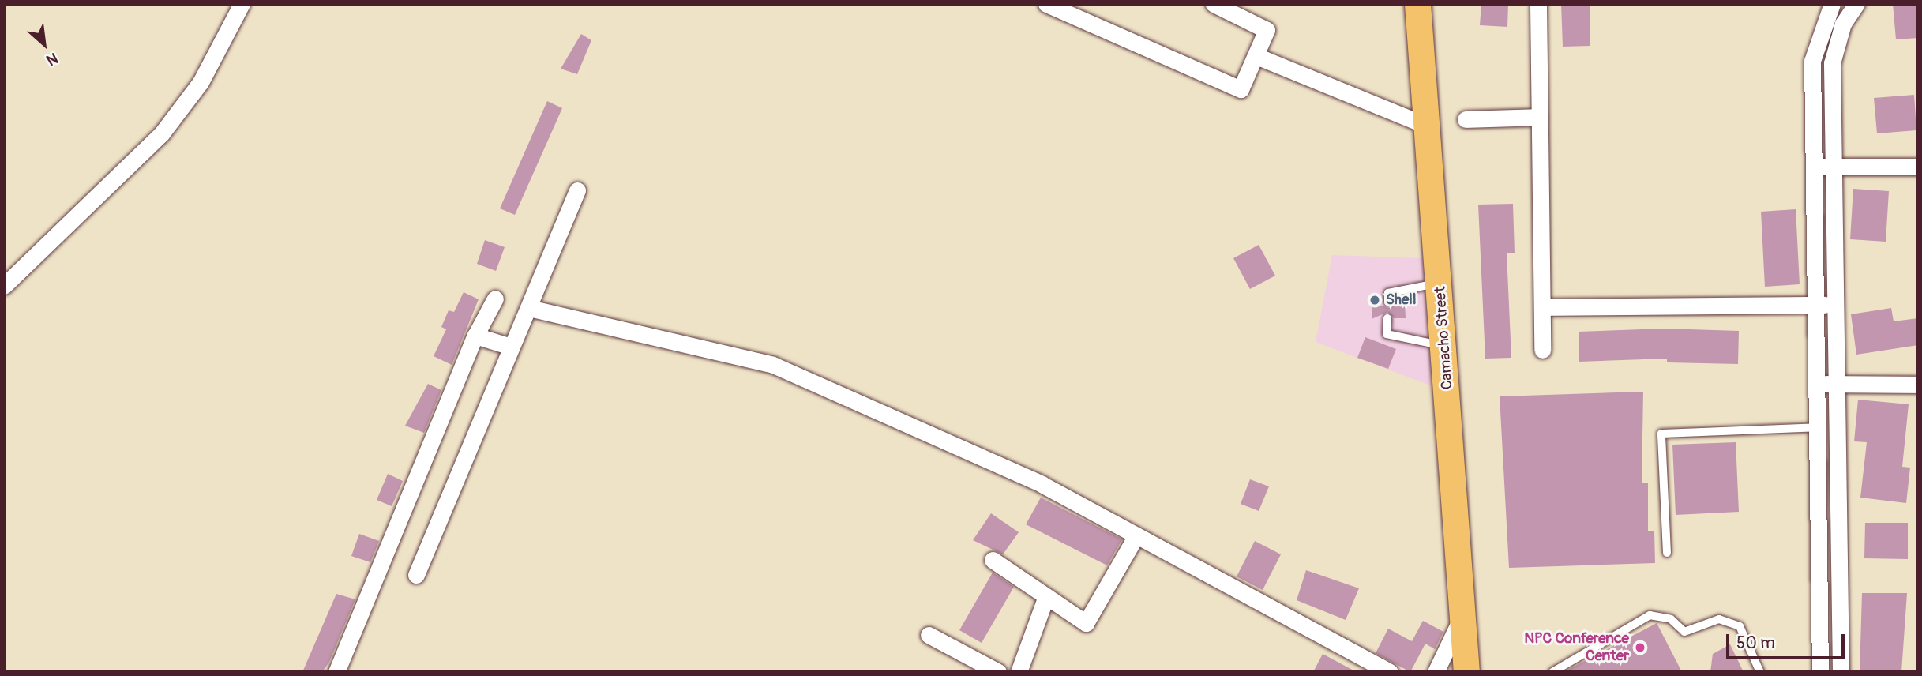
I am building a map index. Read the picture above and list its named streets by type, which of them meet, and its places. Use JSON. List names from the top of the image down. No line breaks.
{"streets":{"main road":["Camacho Street"]},"places":["Shell","NPC Conference Center"],"scale_bar":"50 m","north":"bottom right"}
